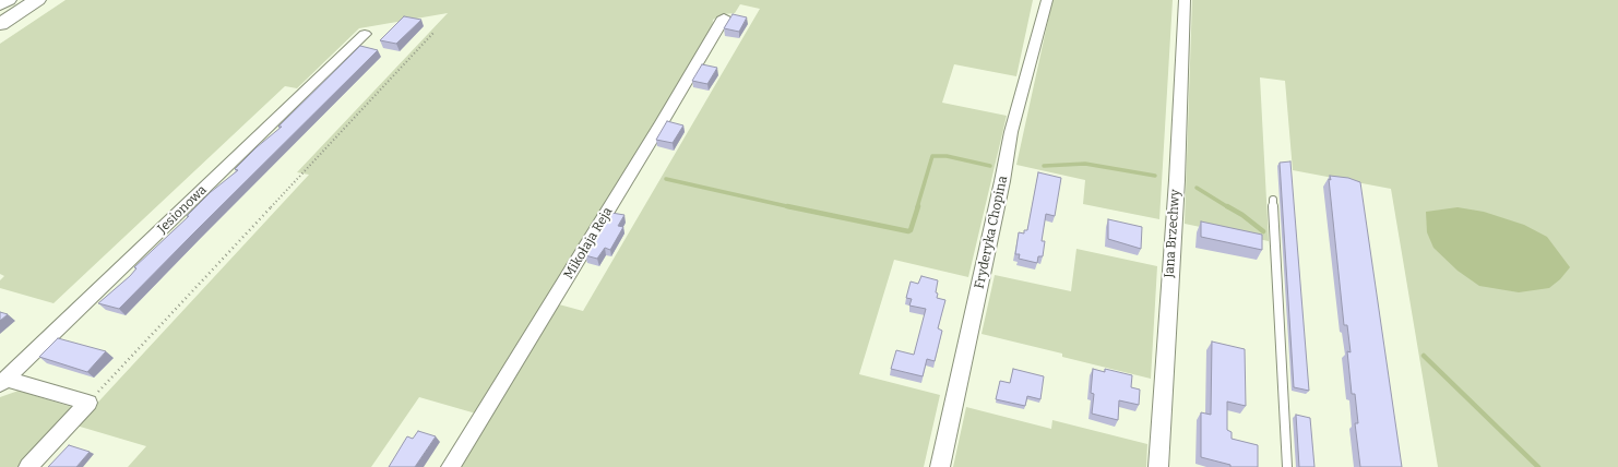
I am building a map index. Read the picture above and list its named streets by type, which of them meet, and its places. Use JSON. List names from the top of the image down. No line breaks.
{"streets":{"street":["Jesionowa","Fryderyka Chopina","Jana Brzechwy","Mikołaja Reja"]}}
